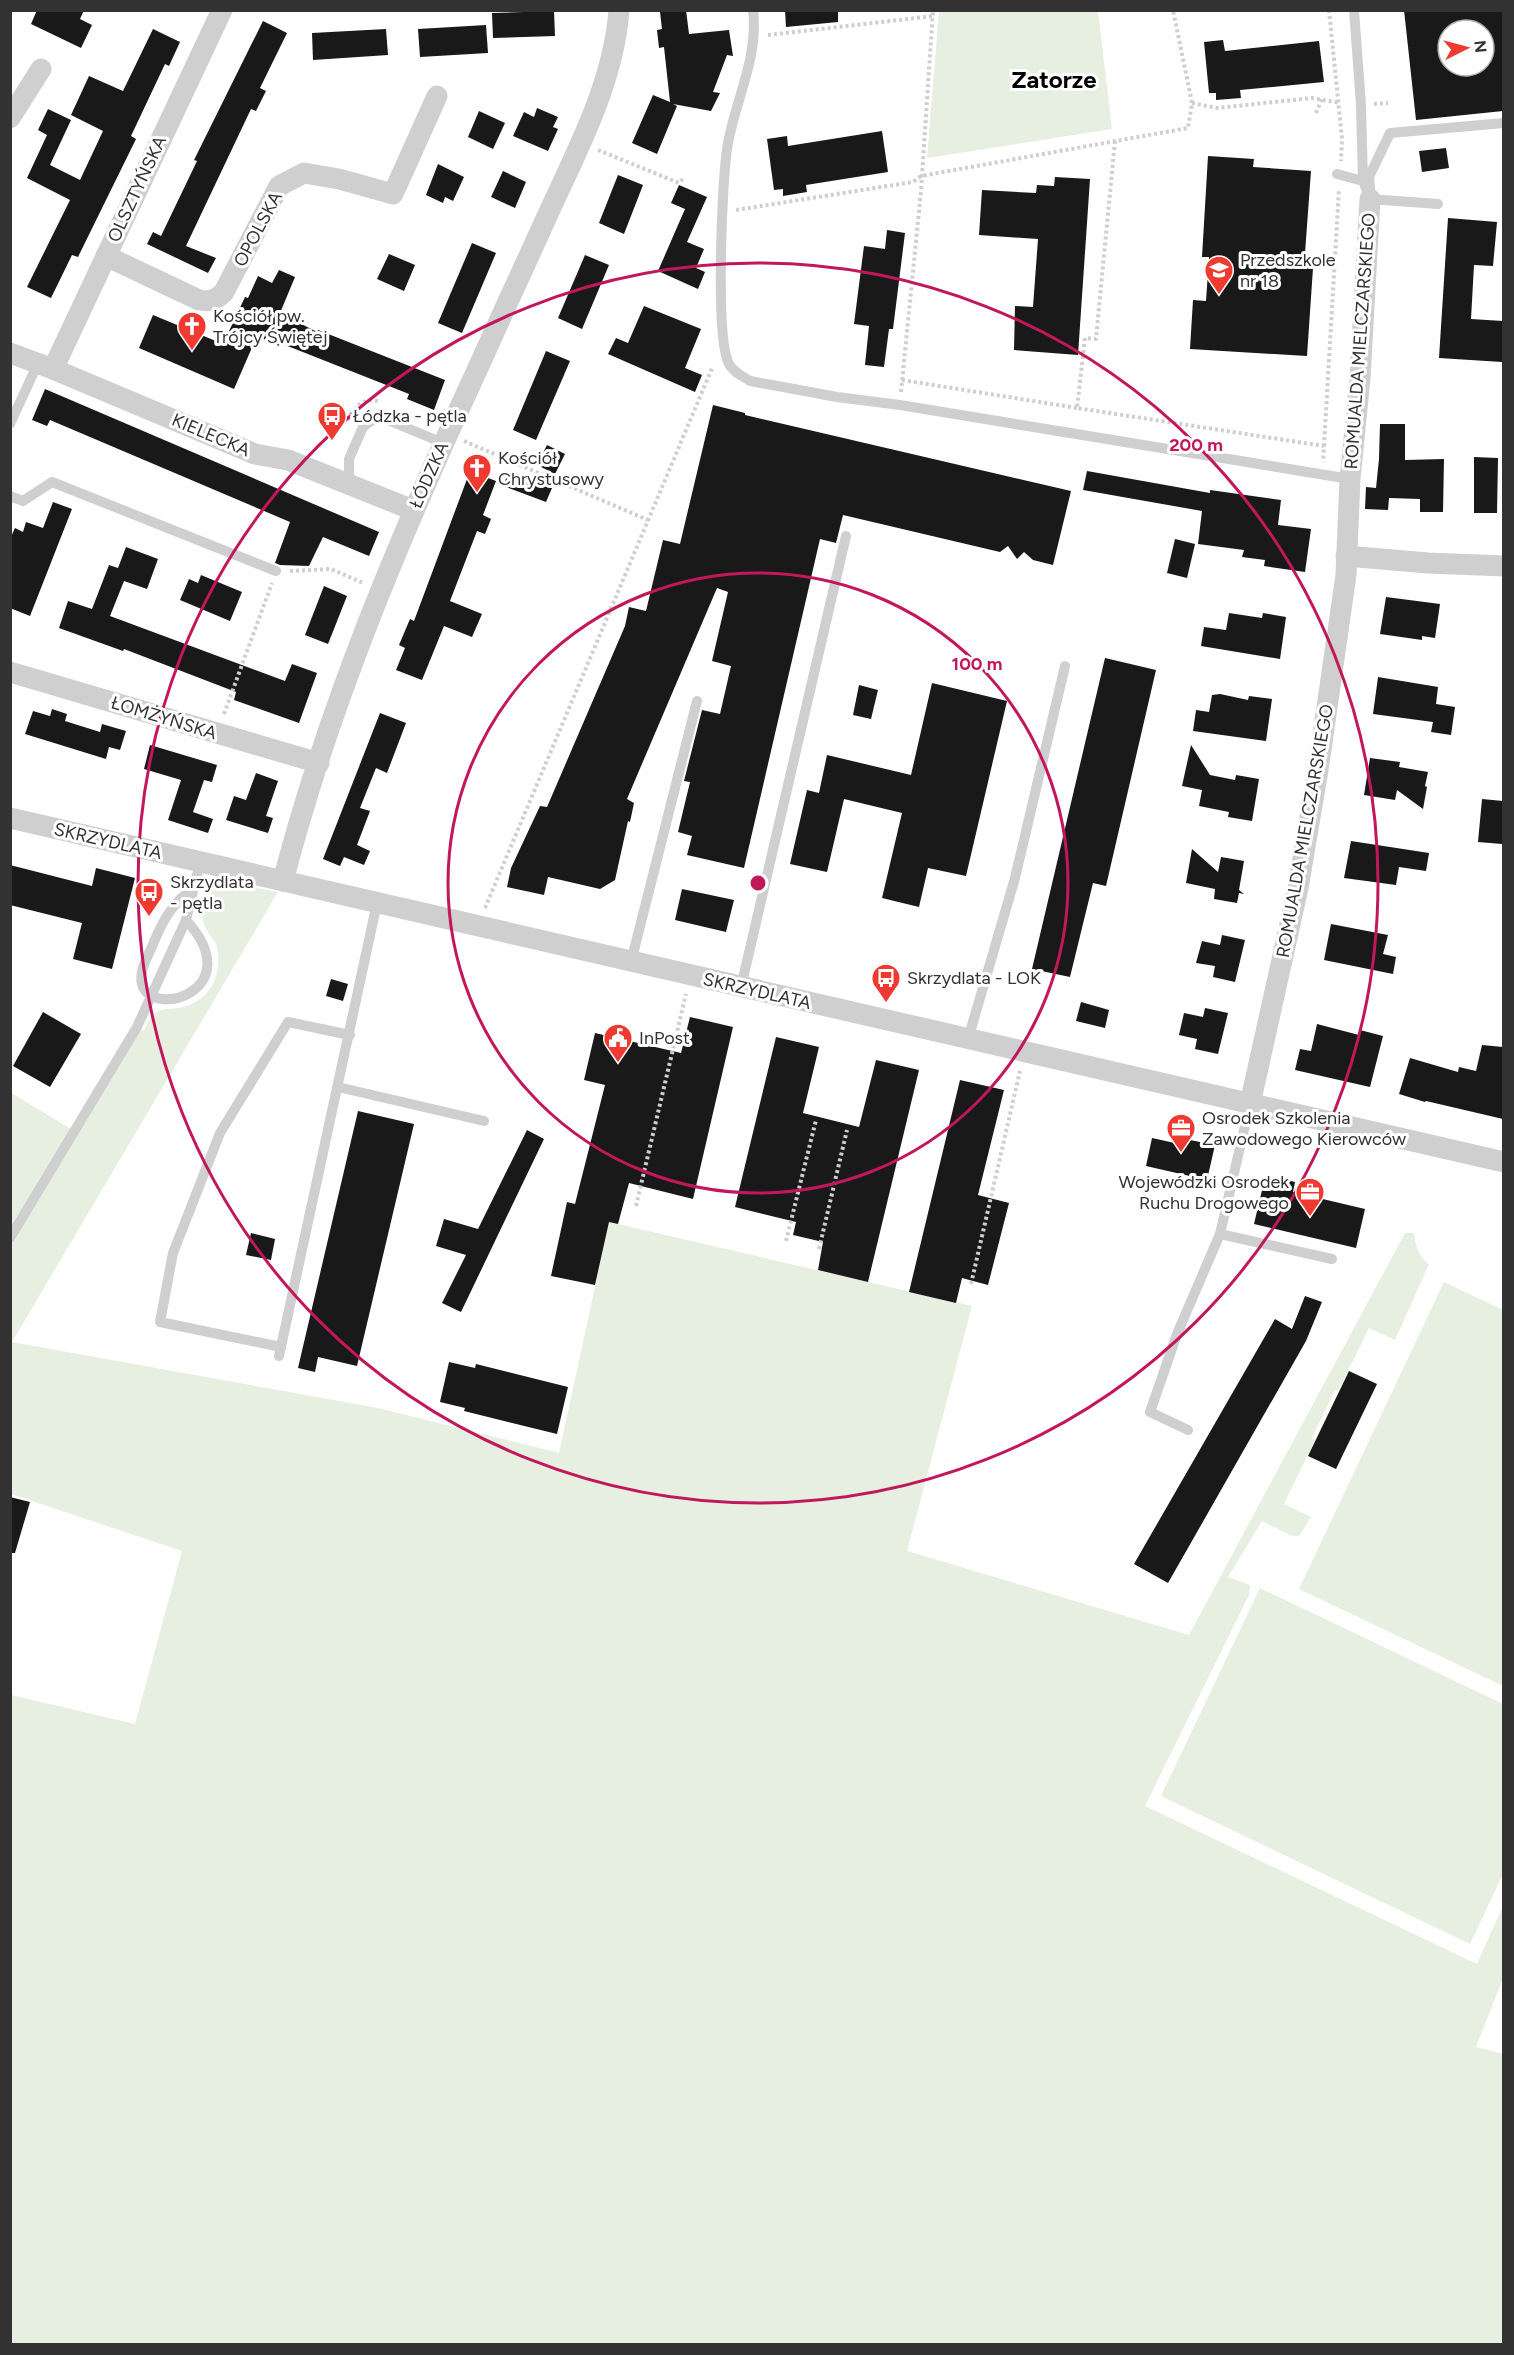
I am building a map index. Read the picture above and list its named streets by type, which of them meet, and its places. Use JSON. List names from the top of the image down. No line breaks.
{"streets":{"street":["OLSZTYŃSKA","OPOLSKA","ROMUALDA MIELCZARSKIEGO","KIELECKA","ŁÓDZKA","ŁOMŻYŃSKA","SKRZYDLATA"]},"crossings":[["OLSZTYŃSKA","OPOLSKA"],["OLSZTYŃSKA","KIELECKA"],["ROMUALDA MIELCZARSKIEGO","SKRZYDLATA"],["KIELECKA","ŁÓDZKA"],["ŁÓDZKA","ŁOMŻYŃSKA"],["ŁÓDZKA","SKRZYDLATA"]],"districts":["Zatorze"],"places":{"school or university":["Przedszkole nr 18"],"church":["Kościół pw. Trójcy Świętej","Kościół Chrystusowy"],"bus stop":["Łódzka - pętla","Skrzydlata - pętla","Skrzydlata - LOK"],"public building":["InPost"],"office":["Osrodek Szkolenia Zawodowego Kierowców","Wojewódzki Osrodek Ruchu Drogowego"]},"north":"right","rings":["200 m","100 m"]}
